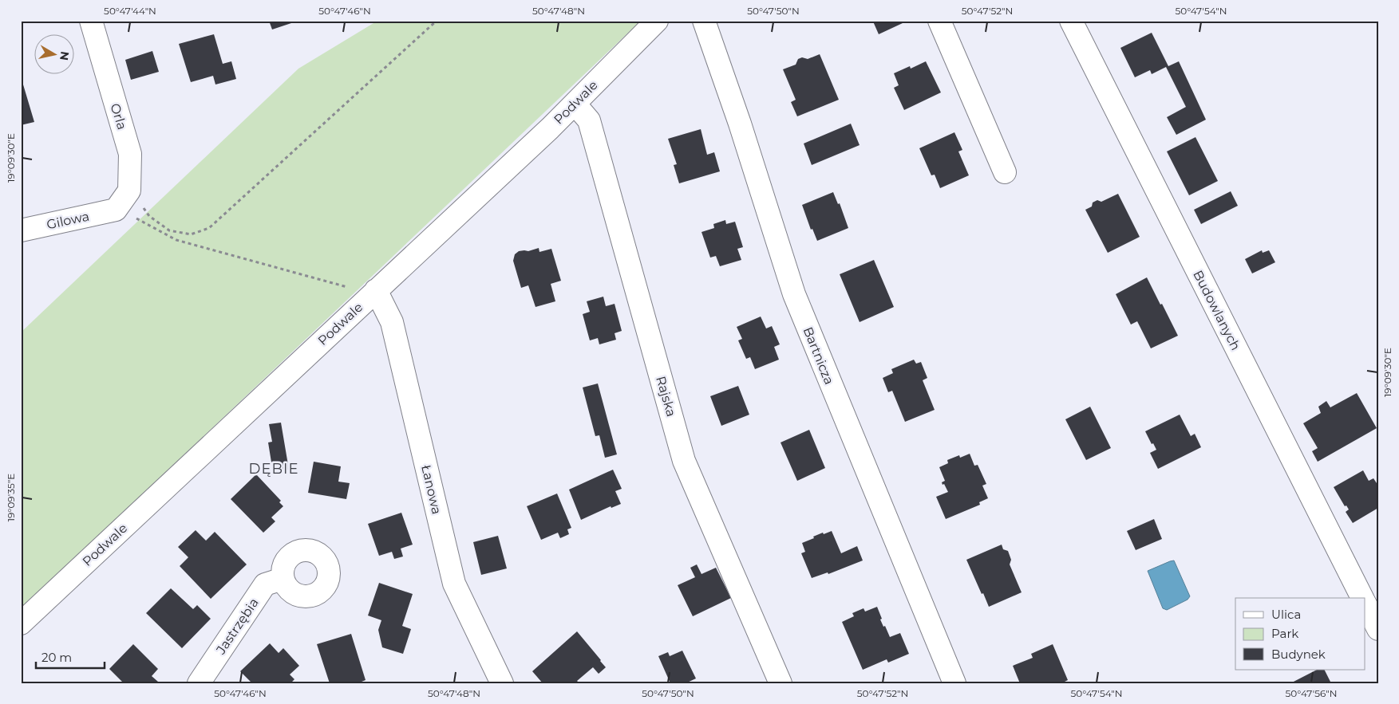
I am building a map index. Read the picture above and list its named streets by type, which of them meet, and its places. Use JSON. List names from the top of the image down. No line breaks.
{"streets":{"street":["Podwale","Orla","Gilowa","Budowlanych","Bartnicza","Rajska","Łanowa","Jastrzębia"]},"crossings":[["Podwale","Rajska"],["Podwale","Łanowa"]],"districts":["DĘBIE"],"legend":["Ulica","Park","Budynek"],"scale_bar":"20 m","north":"right","coordinates":["50°47'44\"N","50°47'46\"N","50°47'48\"N","50°47'50\"N","50°47'52\"N","50°47'54\"N","19°09'30\"E","19°09'35\"E","50°47'56\"N"]}
